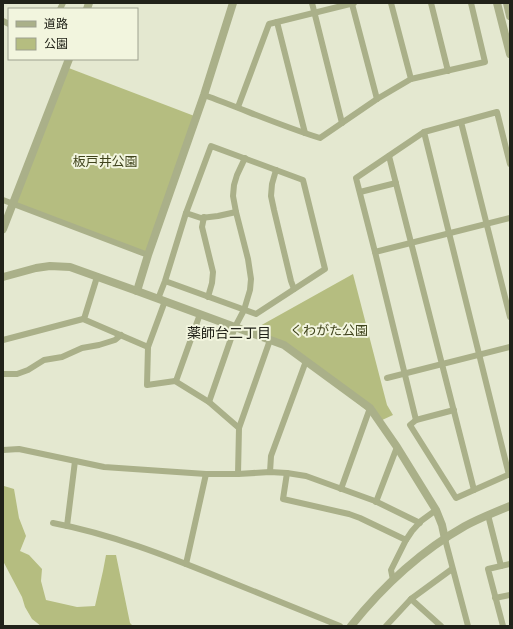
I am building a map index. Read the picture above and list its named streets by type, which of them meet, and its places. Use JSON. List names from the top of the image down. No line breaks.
{"districts":["薬師台二丁目"],"parks":["板戸井公園","くわがた公園"],"legend":["道路","公園"]}
